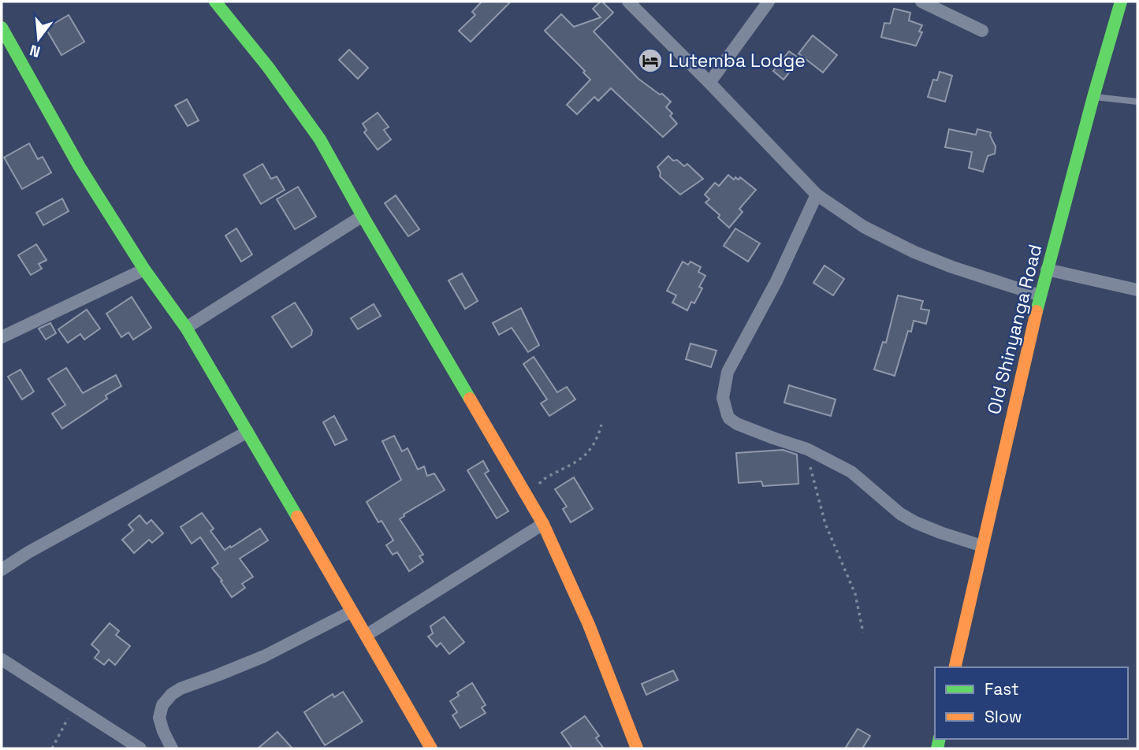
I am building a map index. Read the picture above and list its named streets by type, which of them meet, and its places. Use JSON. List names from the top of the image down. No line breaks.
{"streets":{"street":["Old Shinyanga Road"]},"places":{"hotel":["Lutemba Lodge"]},"legend":["Fast","Slow"],"north":"bottom"}
